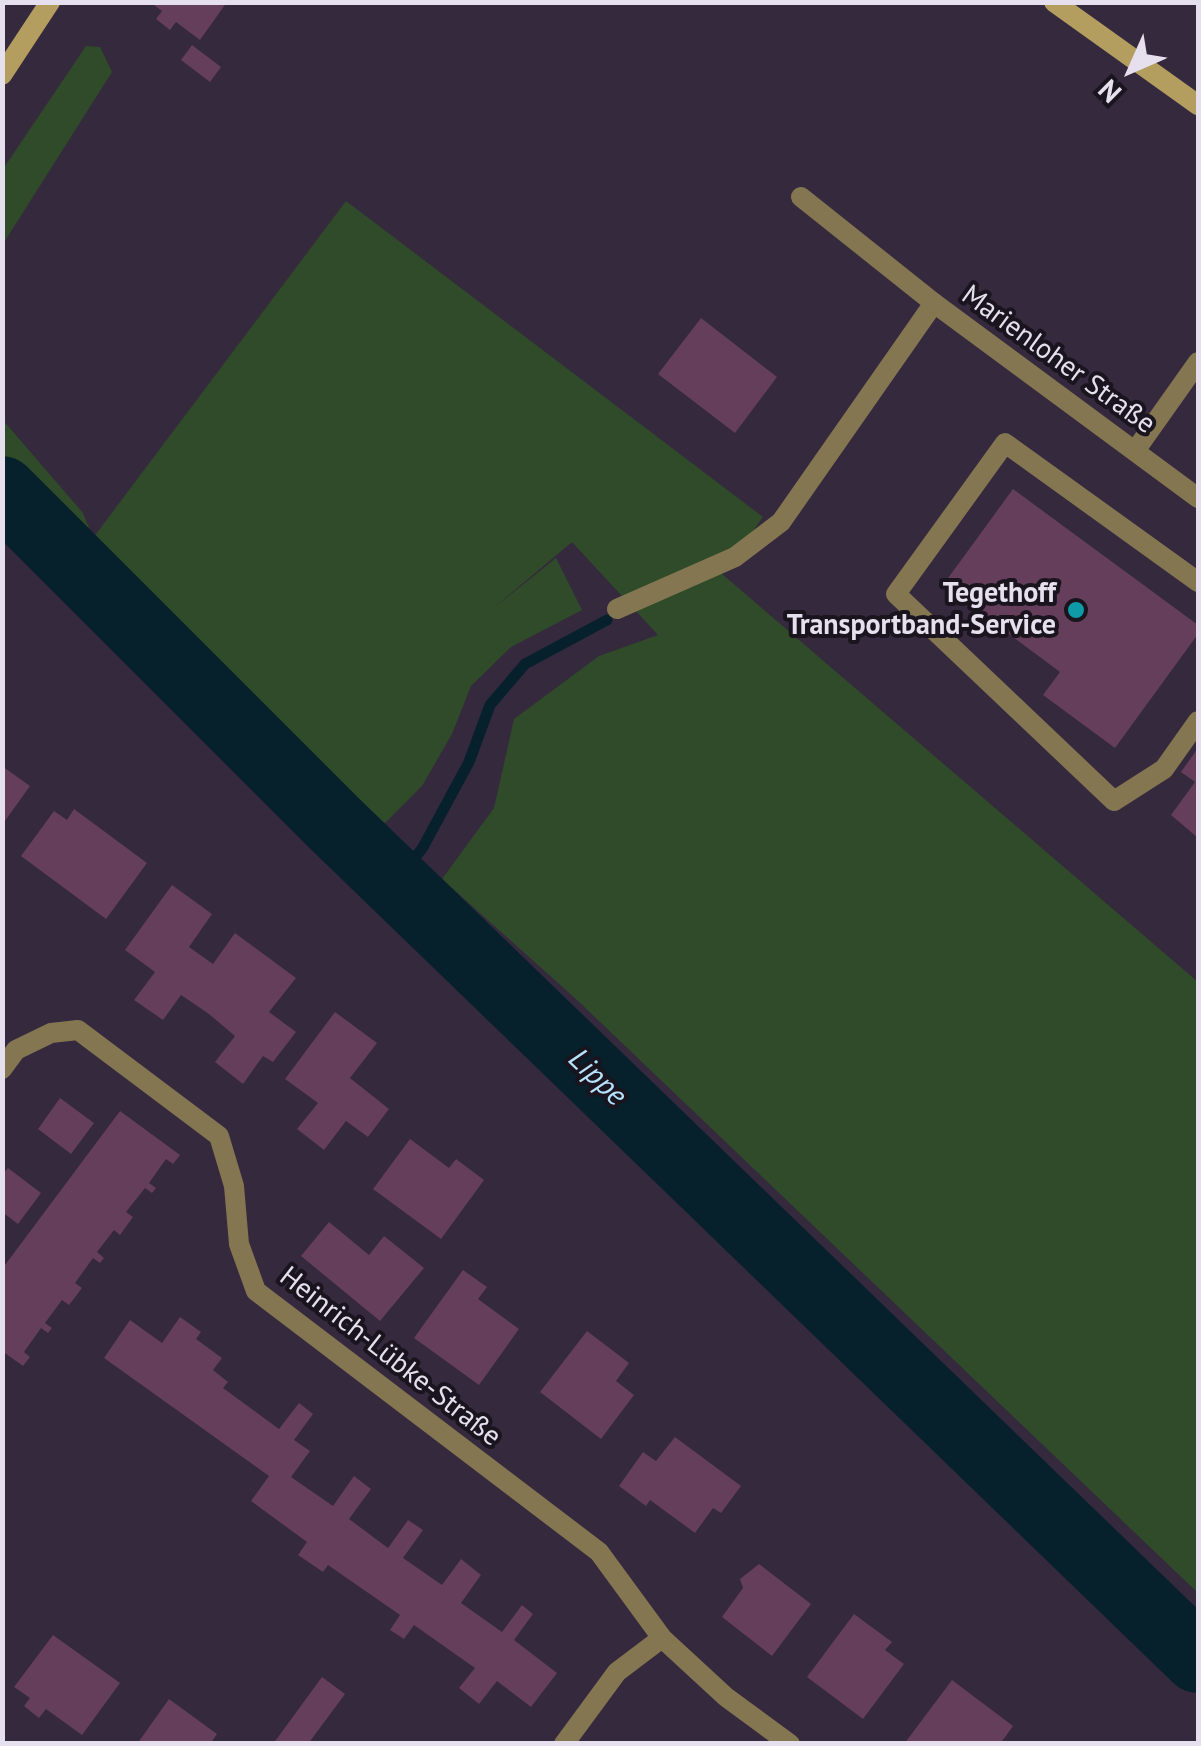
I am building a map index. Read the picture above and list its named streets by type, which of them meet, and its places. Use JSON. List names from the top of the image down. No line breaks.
{"streets":{"street":["Marienloher Straße","Heinrich-Lübke-Straße"]},"water":["Lippe"],"places":["Tegethoff Transportband-Service"],"north":"bottom left"}
